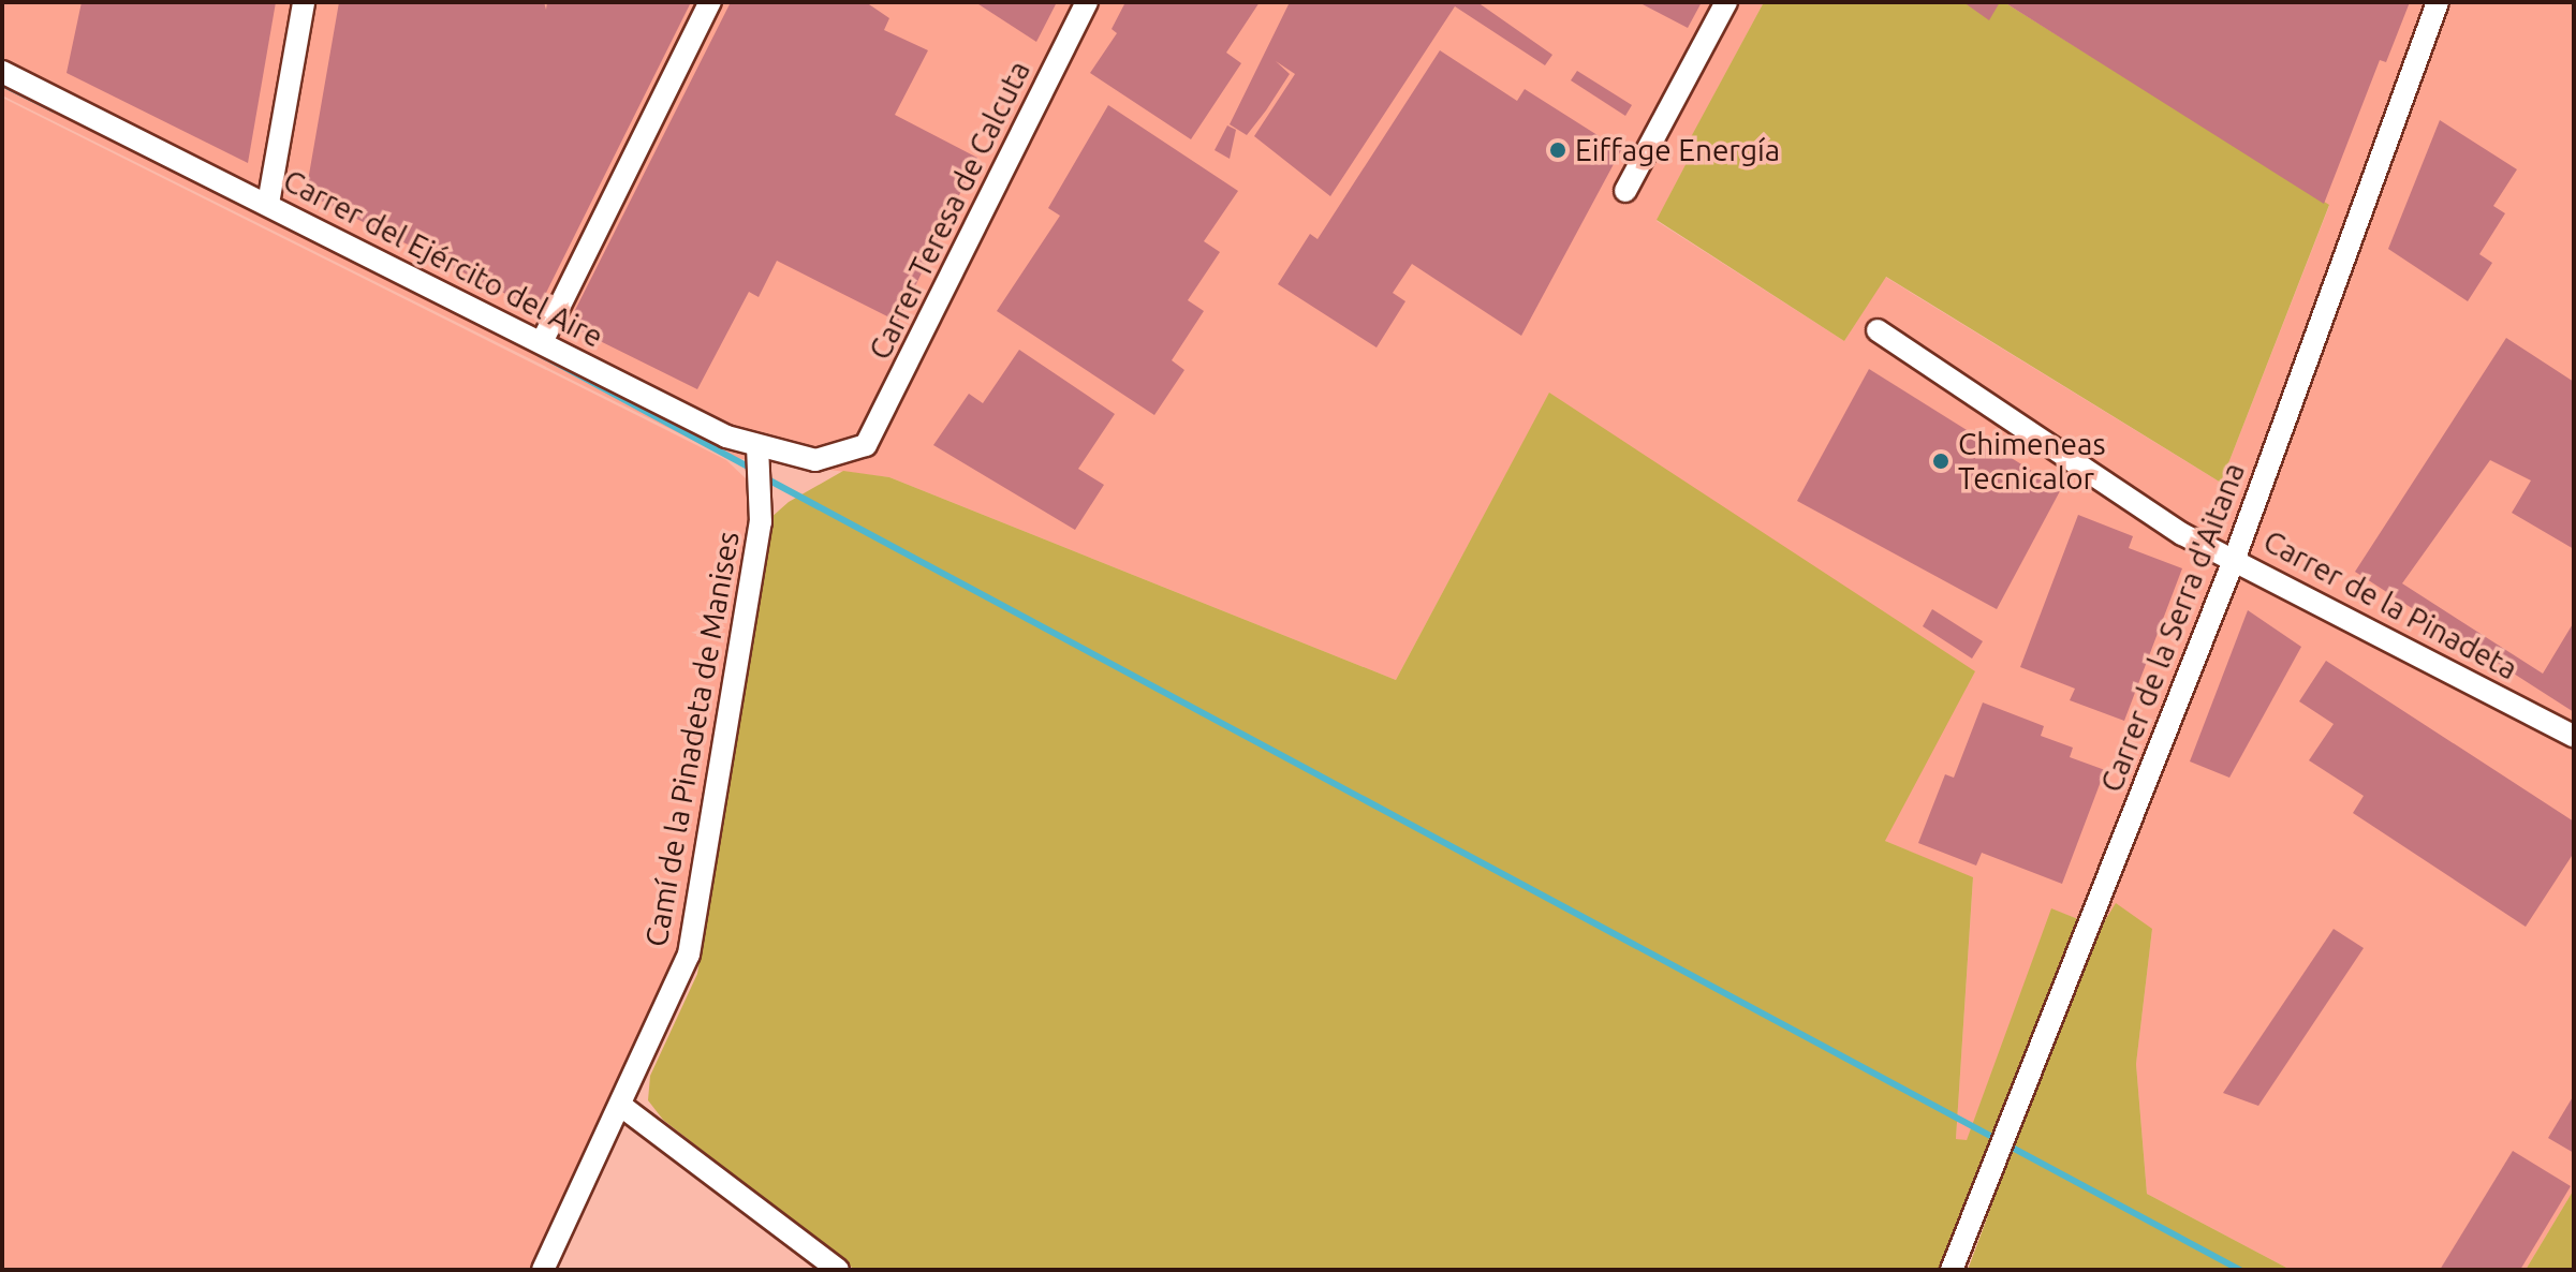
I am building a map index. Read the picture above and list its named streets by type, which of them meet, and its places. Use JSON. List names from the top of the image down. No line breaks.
{"streets":{"street":["Carrer Teresa de Calcuta","Carrer del Ejército del Aire","Carrer de la Pinadeta","Carrer de la Serra d'Aitana","Camí de la Pinadeta de Manises"]},"crossings":[["Carrer Teresa de Calcuta","Carrer del Ejército del Aire"],["Carrer del Ejército del Aire","Camí de la Pinadeta de Manises"],["Carrer de la Pinadeta","Carrer de la Serra d'Aitana"]],"places":["Eiffage Energía","Chimeneas Tecnicalor"]}
